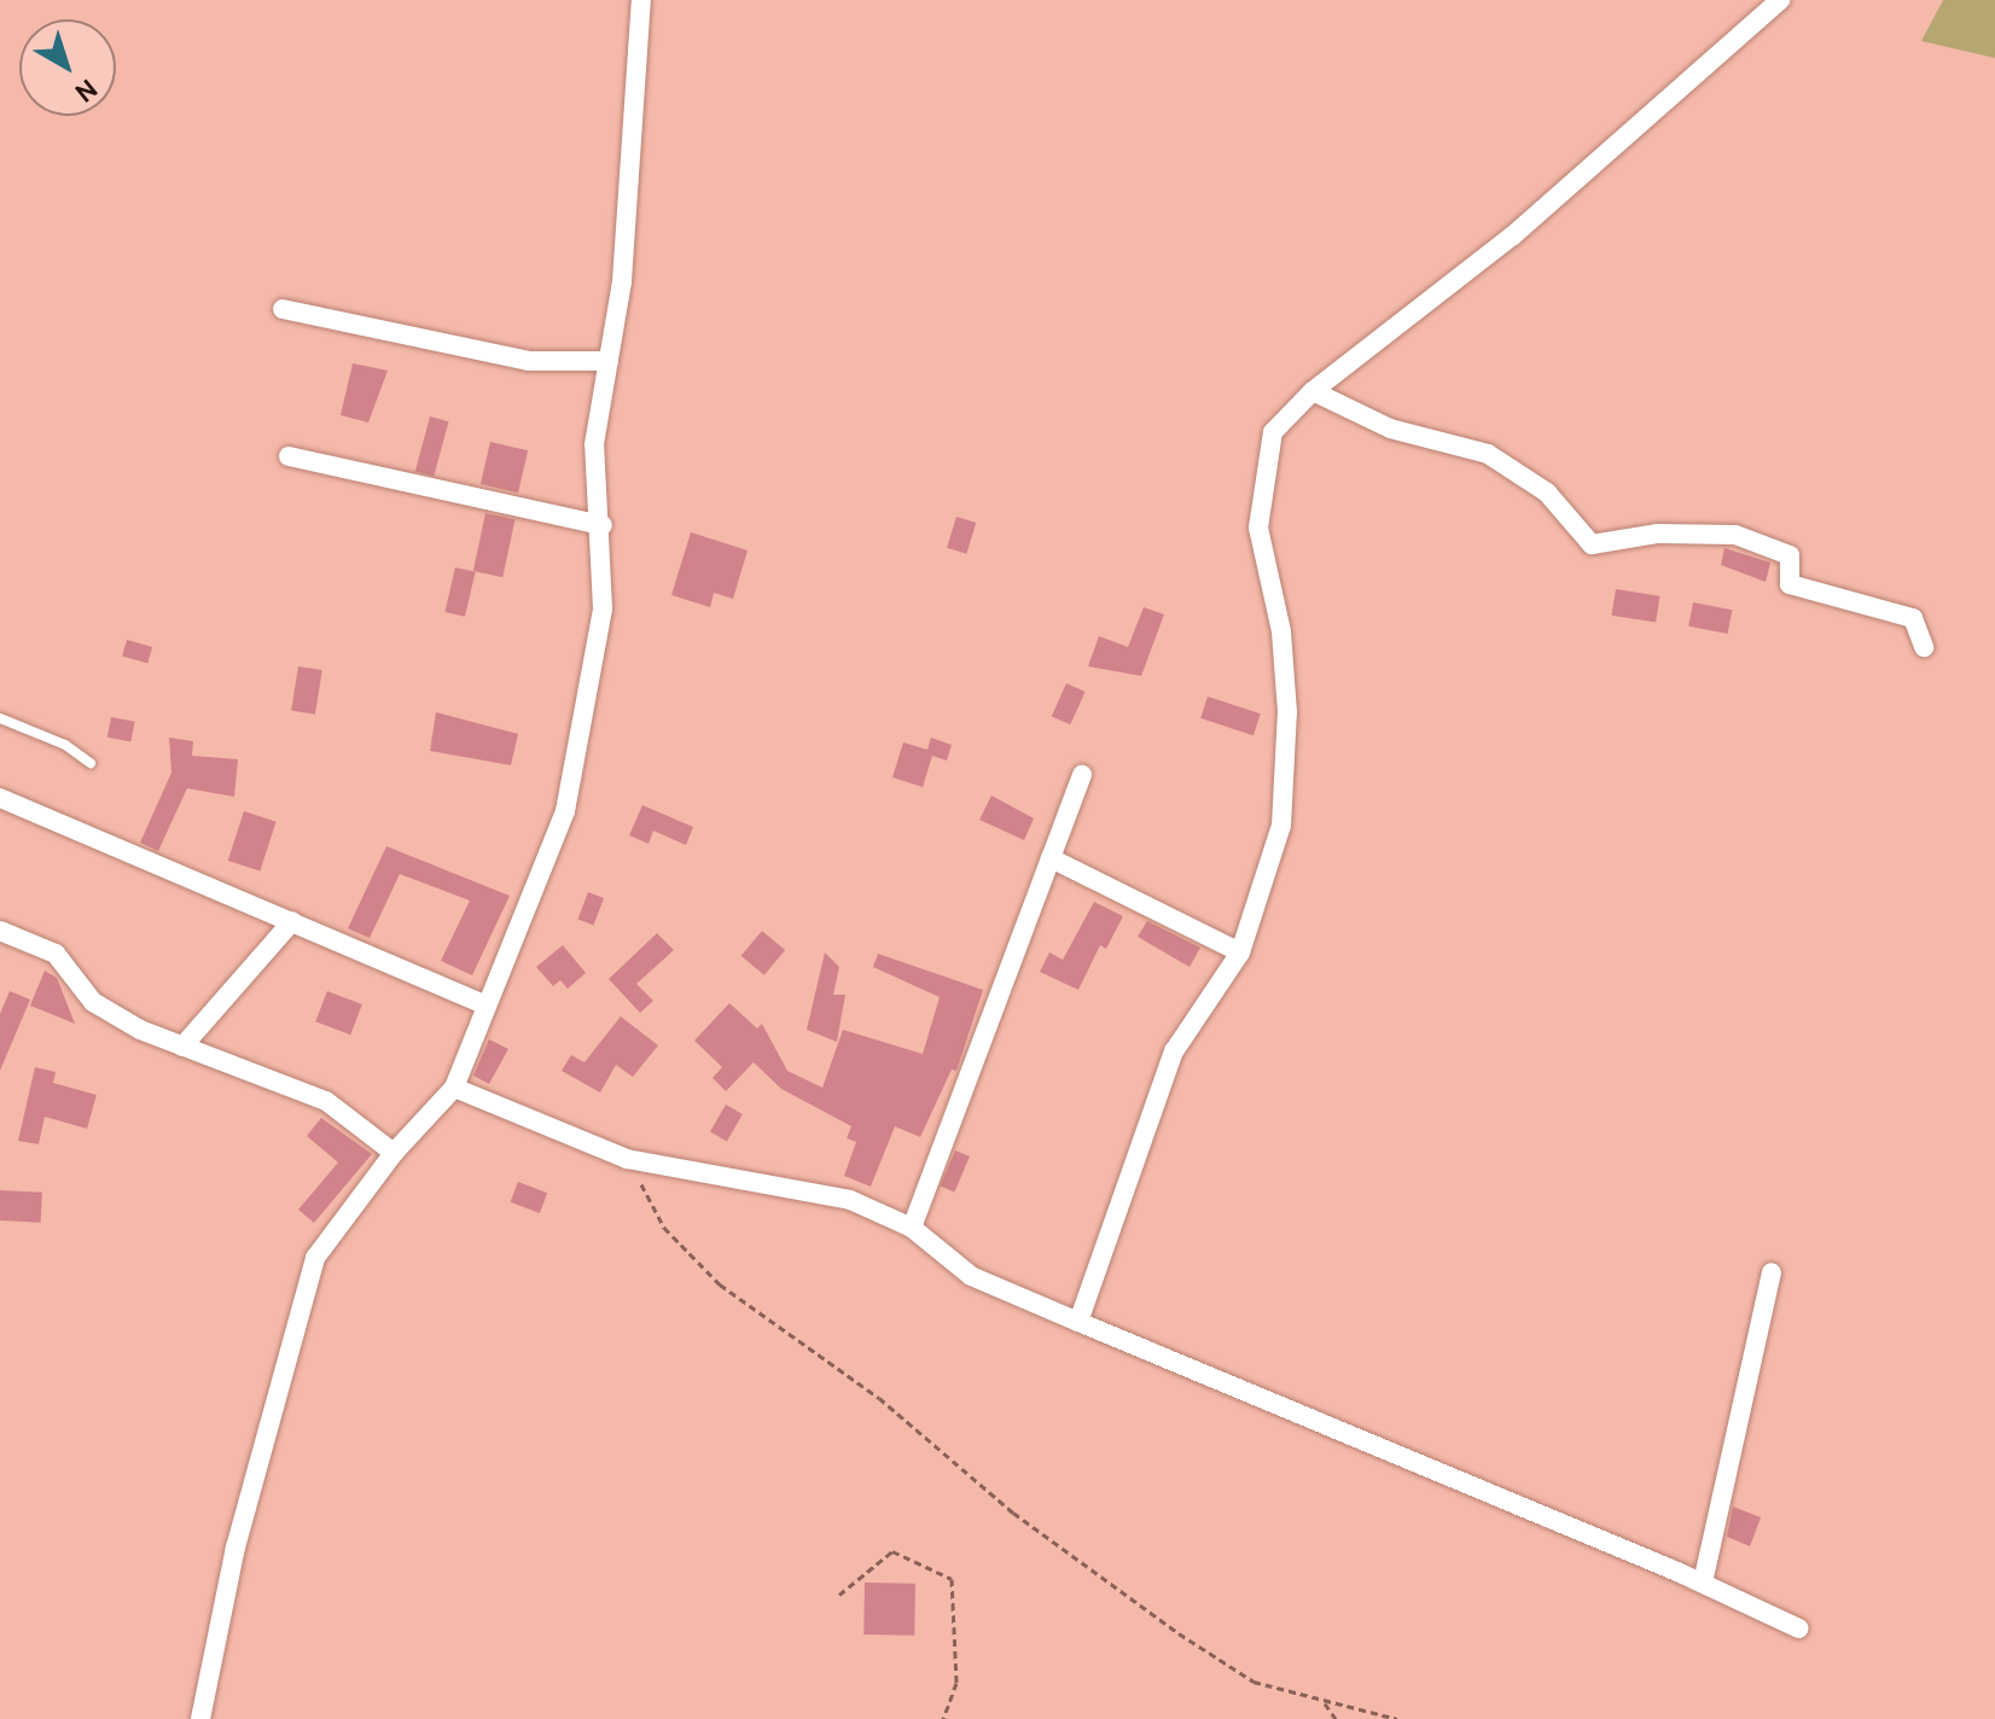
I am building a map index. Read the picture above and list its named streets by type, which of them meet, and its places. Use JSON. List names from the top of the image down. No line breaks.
{"north":"bottom right"}
